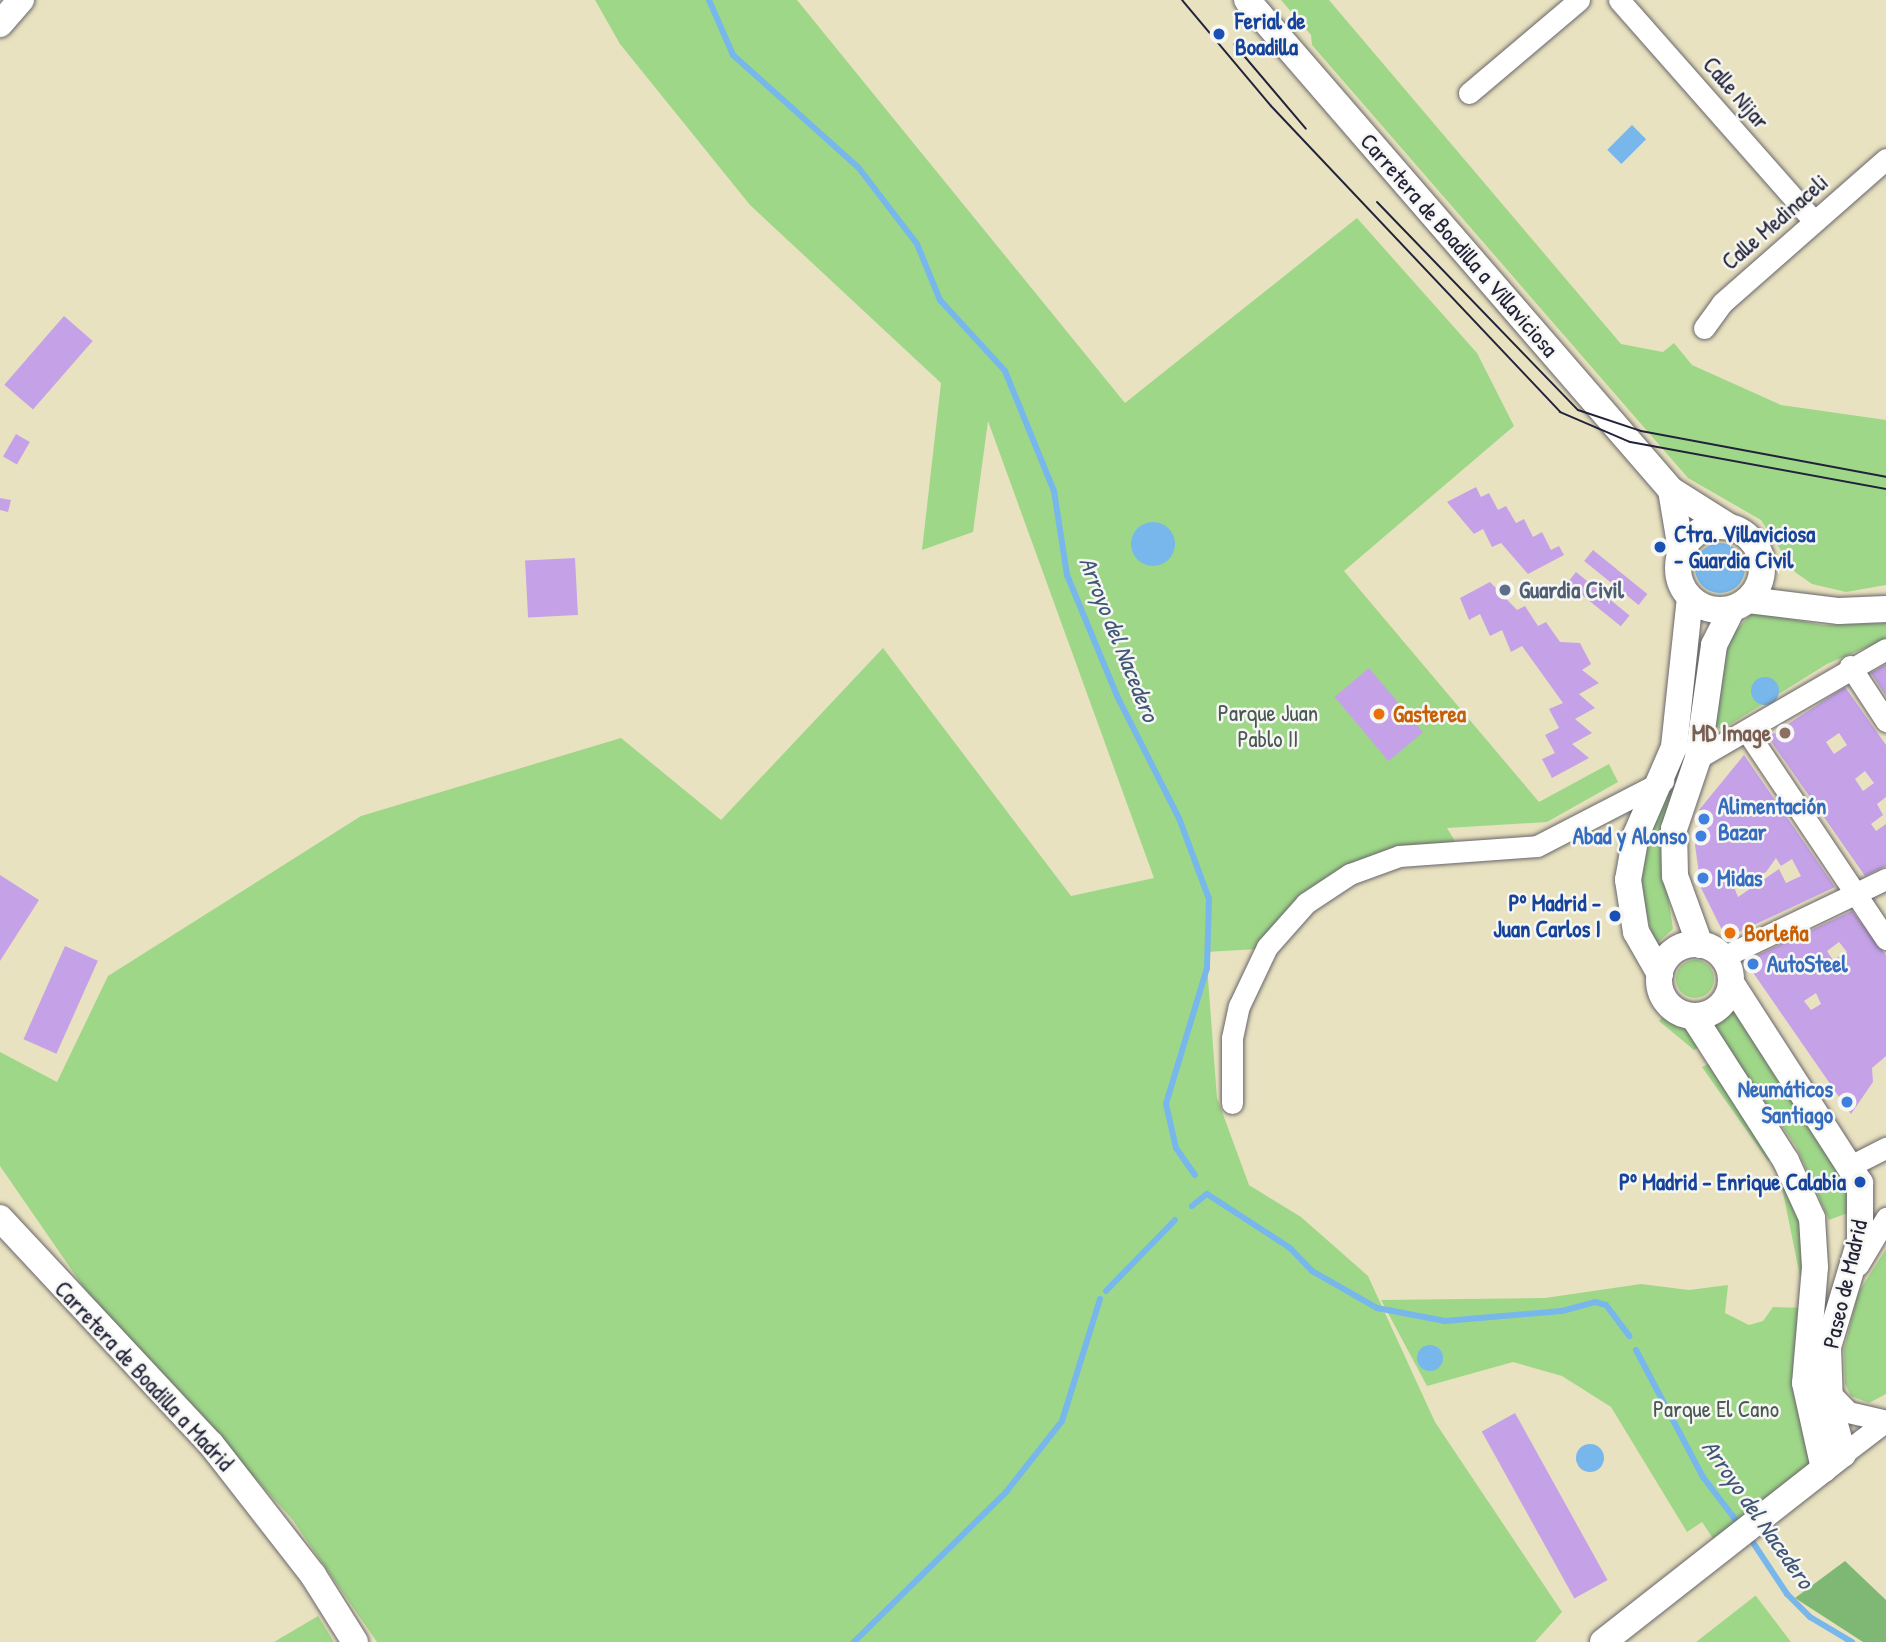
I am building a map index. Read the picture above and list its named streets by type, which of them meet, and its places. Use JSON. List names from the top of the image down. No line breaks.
{"streets":{"street":["Calle Nijar","Calle Medinaceli","Carretera de Boadilla a Villaviciosa","Paseo de Madrid","Carretera de Boadilla a Madrid"]},"crossings":[["Calle Nijar","Calle Medinaceli"]],"water":["Arroyo del Nacedero"],"parks":["Parque Juan Pablo II","Parque El Cano"],"places":["Ferial de Boadilla","Ctra. Villaviciosa - Guardia Civil","Guardia Civil","Gasterea","MD Image","Alimentación Bazar","Abad y Alonso","Midas","Pº Madrid - Juan Carlos I","Borleña","AutoSteel","Neumáticos Santiago","Pº Madrid - Enrique Calabia"]}
